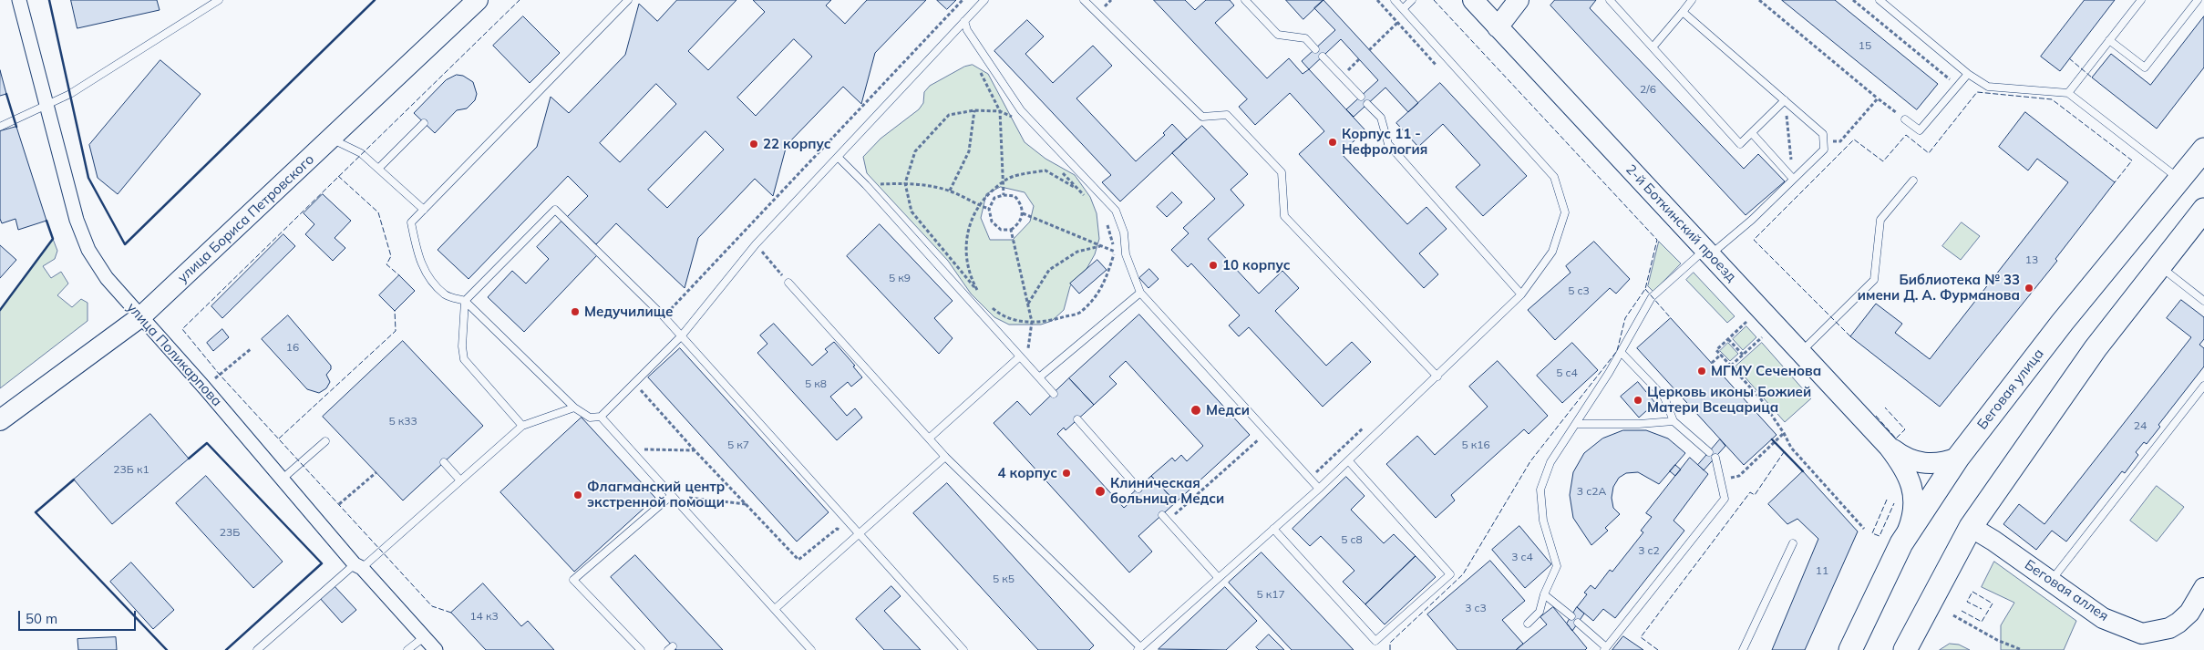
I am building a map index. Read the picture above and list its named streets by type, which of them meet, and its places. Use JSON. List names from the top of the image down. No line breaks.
{"streets":{"main road":["Беговая улица"],"street":["улица Бориса Петровского","2-й Боткинский проезд","улица Поликарпова","Беговая аллея"]},"crossings":[["улица Бориса Петровского","улица Поликарпова"],["2-й Боткинский проезд","Беговая улица"]],"places":["Корпус 11 - Нефрология","22 корпус","10 корпус","Библиотека № 33 имени Д. А. Фурманова","Медучилище","МГМУ Сеченова","Церковь иконы Божией Матери Всецарица","Медси","4 корпус","Клиническая больница Медси","Флагманский центр экстренной помощи"],"house_numbers":["15","2/6","13","5 к9","5 с3","16","5 с4","5 к8","5 к33","24","5 к7","5 к16","23Б к1","3 с2А","23Б","5 с8","3 с2","3 с4","11","5 к5","5 к17","3 с3","14 к3"],"scale_bar":"50 m"}
